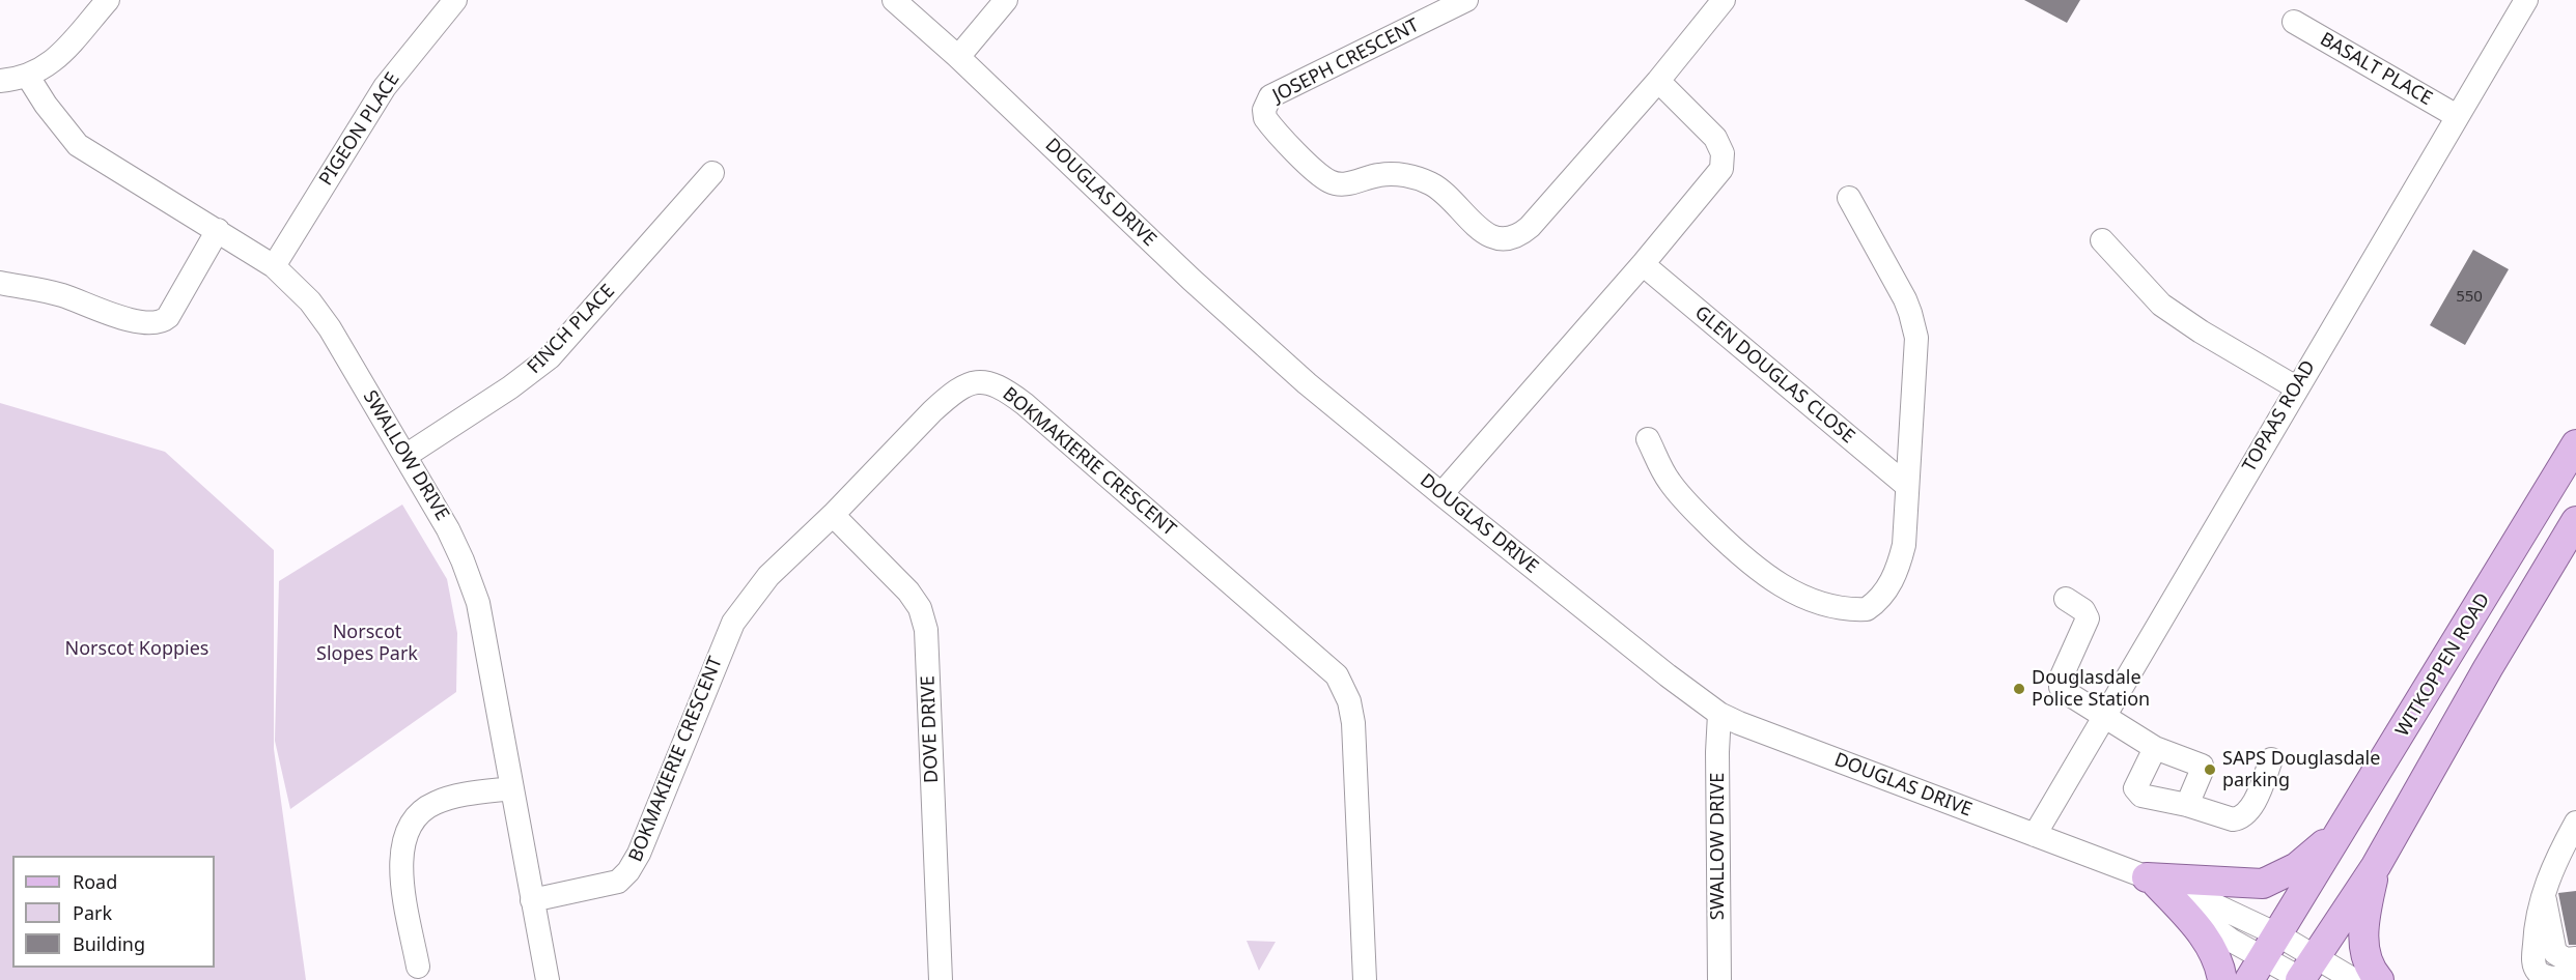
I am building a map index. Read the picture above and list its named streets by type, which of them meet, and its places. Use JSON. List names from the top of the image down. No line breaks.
{"streets":{"main road":["WITKOPPEN ROAD"],"street":["JOSEPH CRESCENT","BASALT PLACE","PIGEON PLACE","DOUGLAS DRIVE","FINCH PLACE","GLEN DOUGLAS CLOSE","TOPAAS ROAD","SWALLOW DRIVE","BOKMAKIERIE CRESCENT","DOVE DRIVE"]},"crossings":[["BASALT PLACE","TOPAAS ROAD"],["PIGEON PLACE","SWALLOW DRIVE"],["DOUGLAS DRIVE","TOPAAS ROAD"],["DOUGLAS DRIVE","SWALLOW DRIVE"],["DOUGLAS DRIVE","WITKOPPEN ROAD"],["FINCH PLACE","SWALLOW DRIVE"],["SWALLOW DRIVE","BOKMAKIERIE CRESCENT"],["BOKMAKIERIE CRESCENT","DOVE DRIVE"]],"parks":["Norscot Slopes Park","Norscot Koppies"],"places":["Douglasdale Police Station","SAPS Douglasdale parking"],"house_numbers":["550"],"legend":["Road","Park","Building"]}
